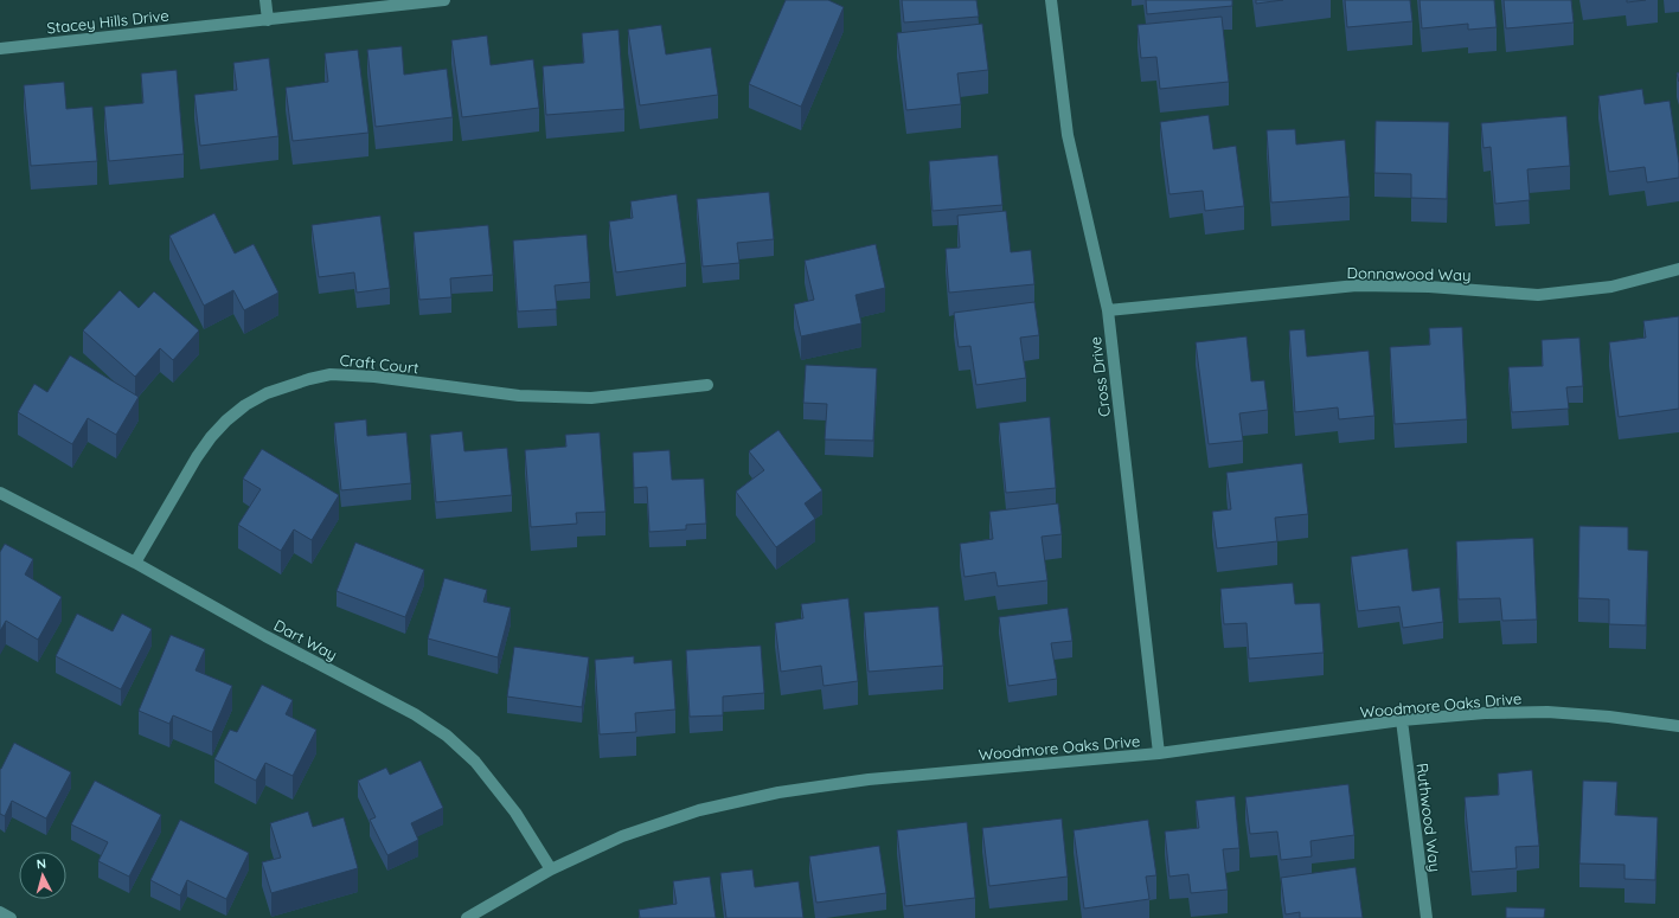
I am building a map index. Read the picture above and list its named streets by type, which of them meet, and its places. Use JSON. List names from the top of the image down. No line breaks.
{"streets":{"street":["Stacey Hills Drive","Donnawood Way","Craft Court","Cross Drive","Dart Way","Woodmore Oaks Drive","Ruthwood Way"]},"crossings":[["Donnawood Way","Cross Drive"],["Craft Court","Dart Way"],["Cross Drive","Woodmore Oaks Drive"],["Dart Way","Woodmore Oaks Drive"],["Woodmore Oaks Drive","Ruthwood Way"]],"north":"top"}
